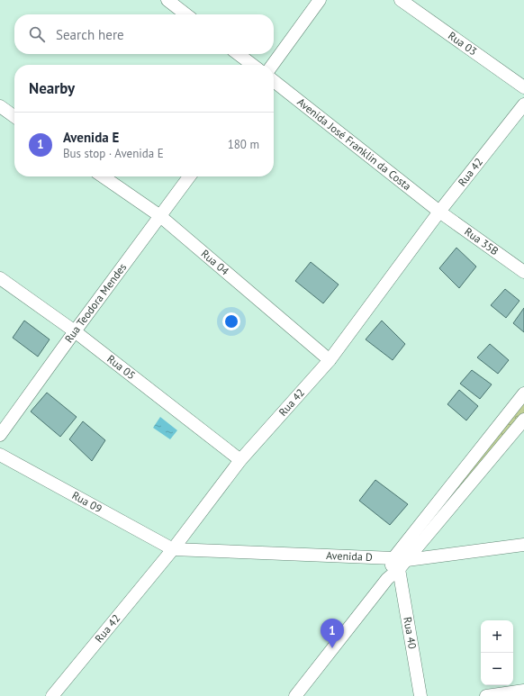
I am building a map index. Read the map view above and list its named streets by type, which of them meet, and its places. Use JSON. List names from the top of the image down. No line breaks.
{"streets":{"street":["Rua 03","Avenida José Franklin da Costa","Rua 42","Rua 35B","Rua 04","Rua Teodora Mendes","Rua 05","Rua 09","Avenida D","Rua 40"]},"crossings":[["Avenida José Franklin da Costa","Rua 42"],["Avenida José Franklin da Costa","Rua 35B"],["Rua 42","Rua 35B"],["Rua 42","Rua 04"],["Rua 42","Rua 05"],["Rua 42","Rua 09"],["Rua 42","Avenida D"],["Rua 04","Rua Teodora Mendes"],["Rua Teodora Mendes","Rua 05"],["Rua 09","Avenida D"],["Avenida D","Rua 40"]],"page":{"search":"Search here","heading":"Nearby","list":[{"mark":"1","name":"Avenida E","note":"Bus stop · Avenida E","value":"180 m"}],"pins":"1","map_buttons":["+","−"]}}
